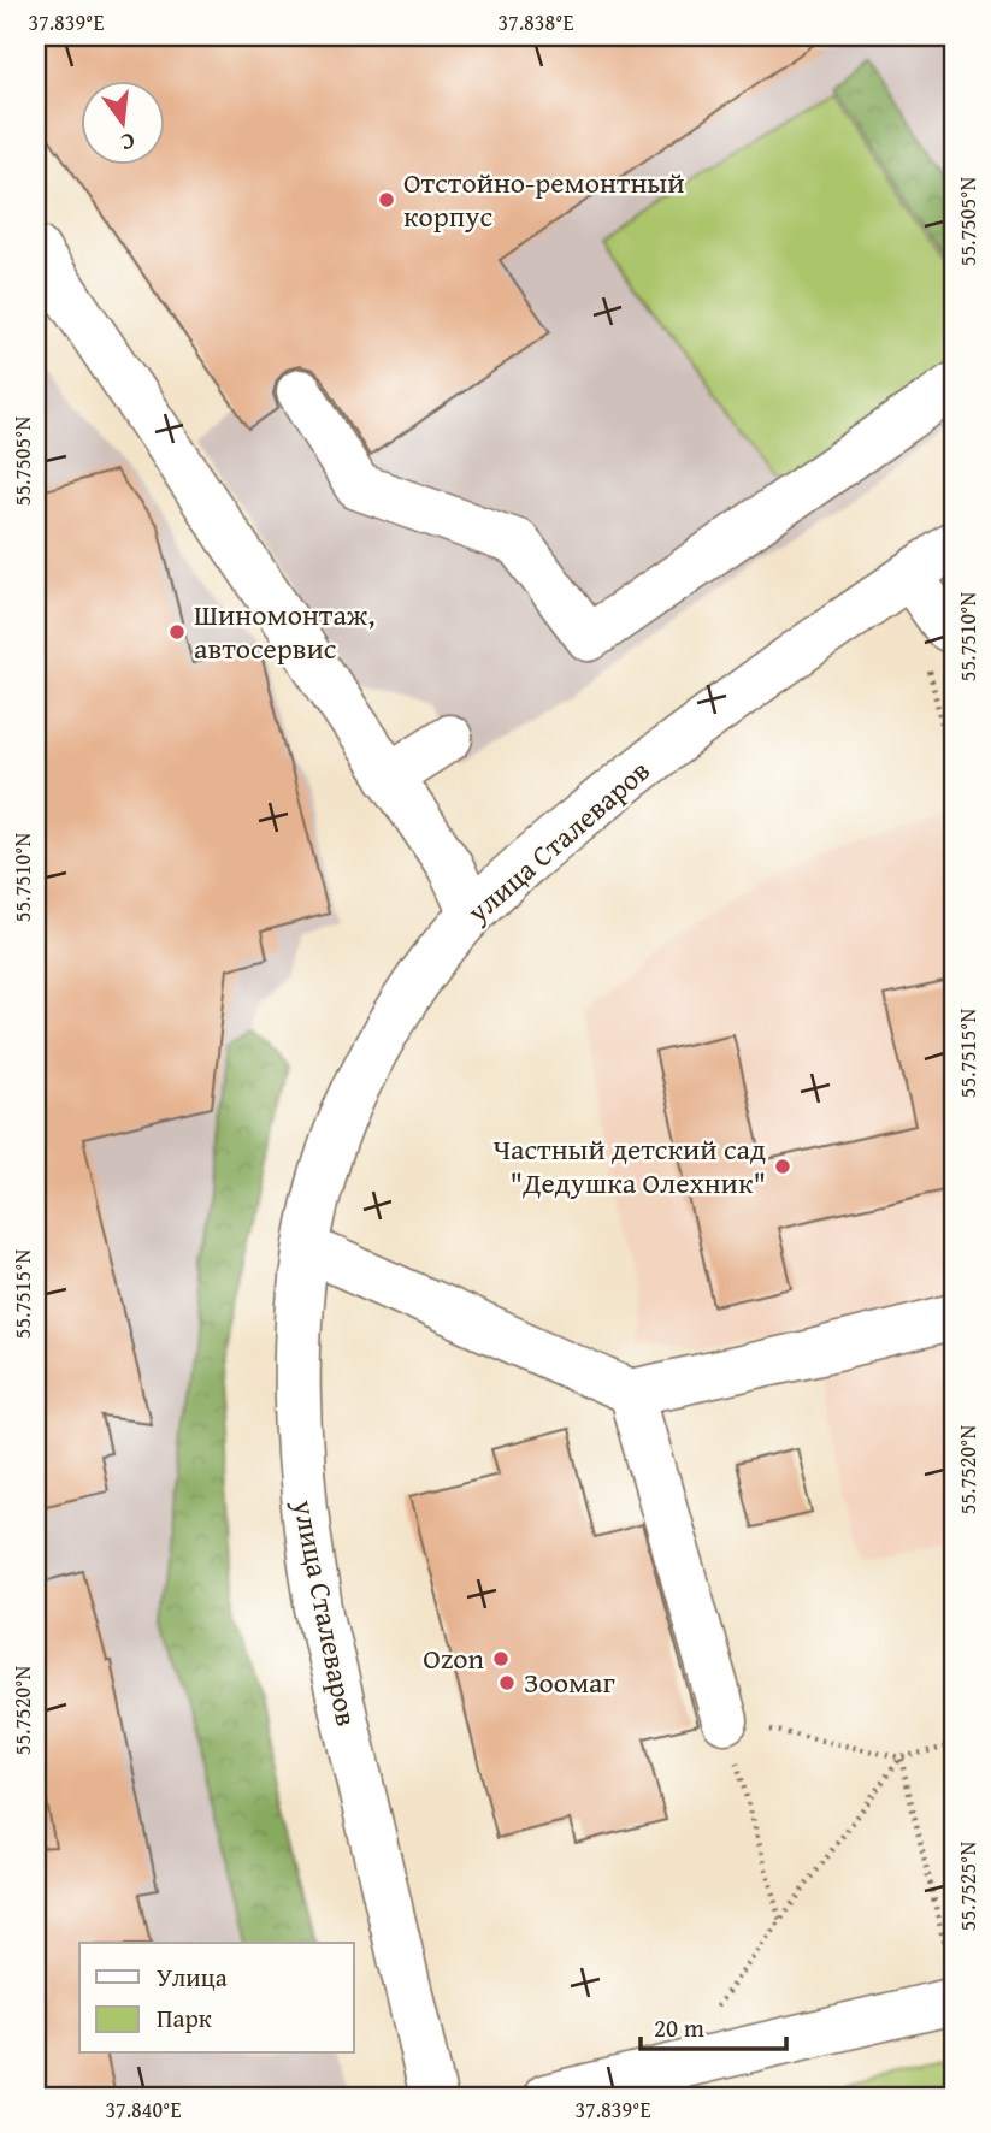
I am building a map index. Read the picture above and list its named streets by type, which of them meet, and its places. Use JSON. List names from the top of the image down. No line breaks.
{"streets":{"main road":["улица Сталеваров"]},"places":["Отстойно-ремонтный корпус","Шиномонтаж, автосервис","Частный детский сад \"Дедушка Олехник\"","Ozon","Зоомаг"],"legend":["Улица","Парк"],"scale_bar":"20 m","north":"bottom","coordinates":["37.839°E","37.838°E","55.7505°N","55.7510°N","55.7515°N","55.7520°N","55.7525°N","37.840°E"]}
